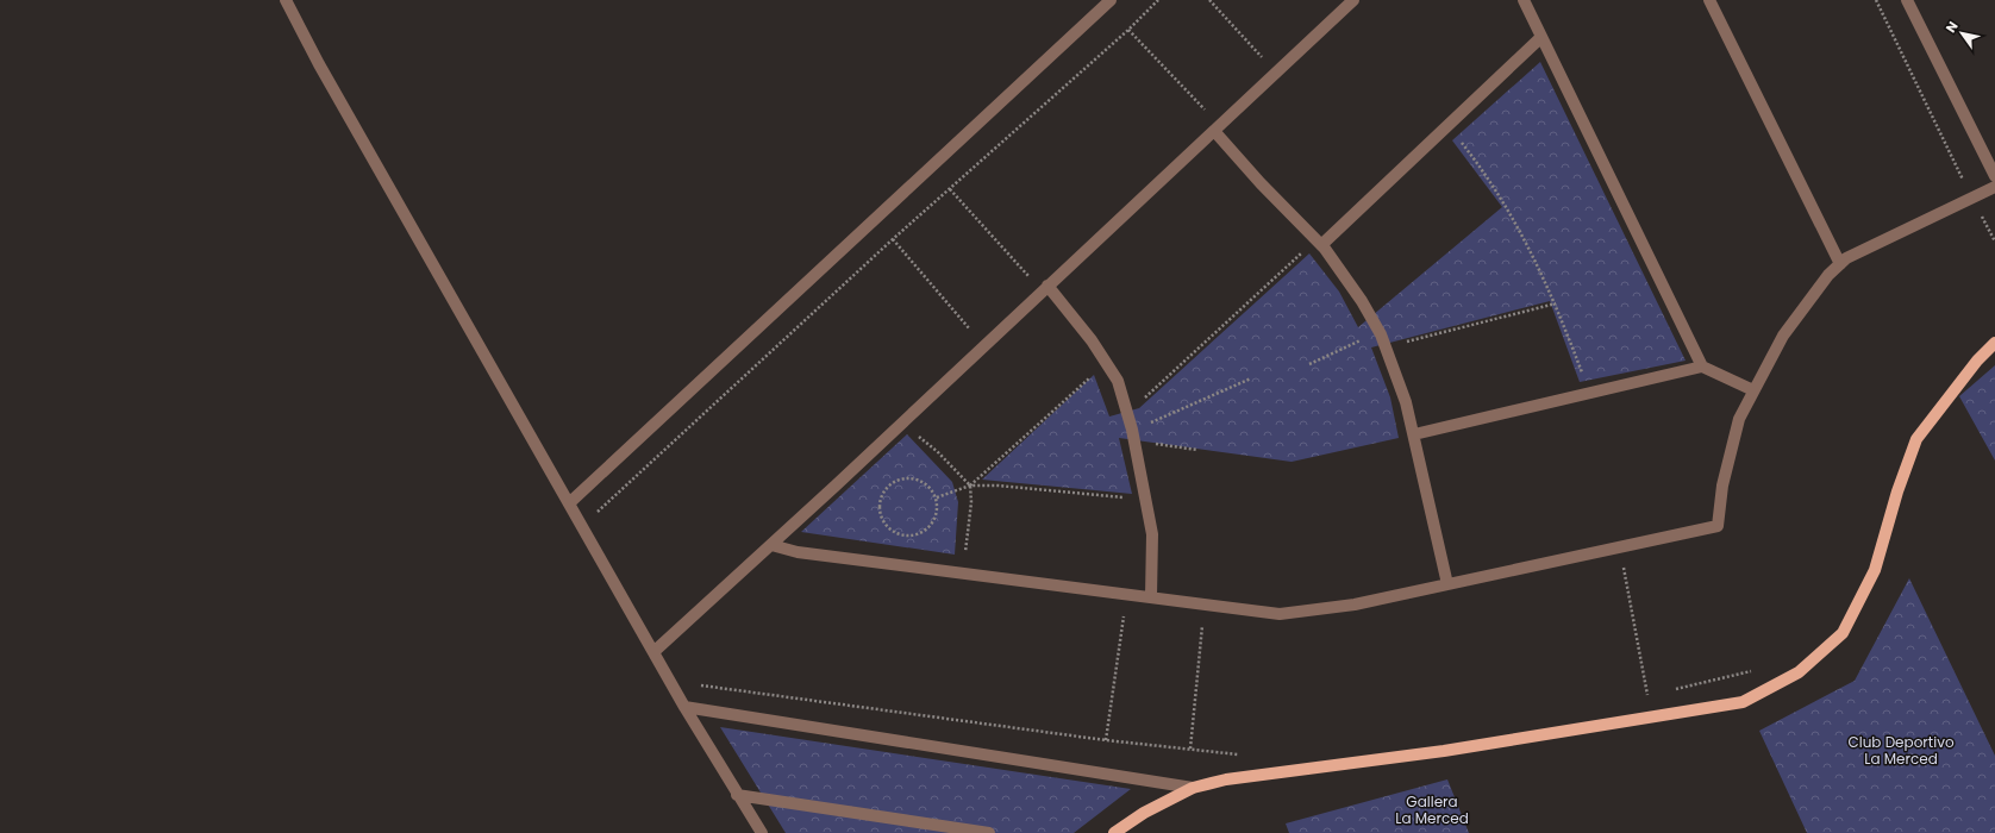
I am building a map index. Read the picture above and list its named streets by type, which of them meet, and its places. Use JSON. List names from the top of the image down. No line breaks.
{"parks":["Club Deportivo La Merced","Gallera La Merced"],"north":"top left"}
